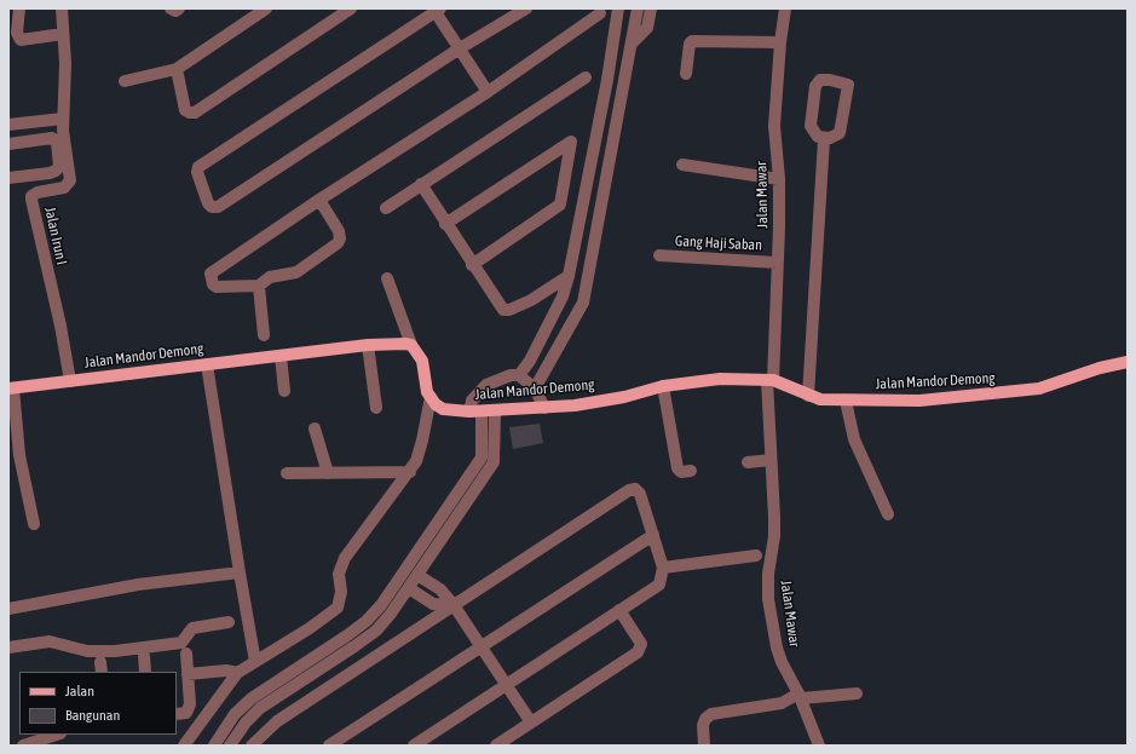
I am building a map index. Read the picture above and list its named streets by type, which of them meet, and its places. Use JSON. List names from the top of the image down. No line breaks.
{"streets":{"main road":["Jalan Mandor Demong"],"street":["Jalan Mawar","Jalan Irun I","Gang Haji Saban"]},"crossings":[["Jalan Mawar","Gang Haji Saban"],["Jalan Mawar","Jalan Mandor Demong"],["Jalan Irun I","Jalan Mandor Demong"]],"legend":["Jalan","Bangunan"]}
